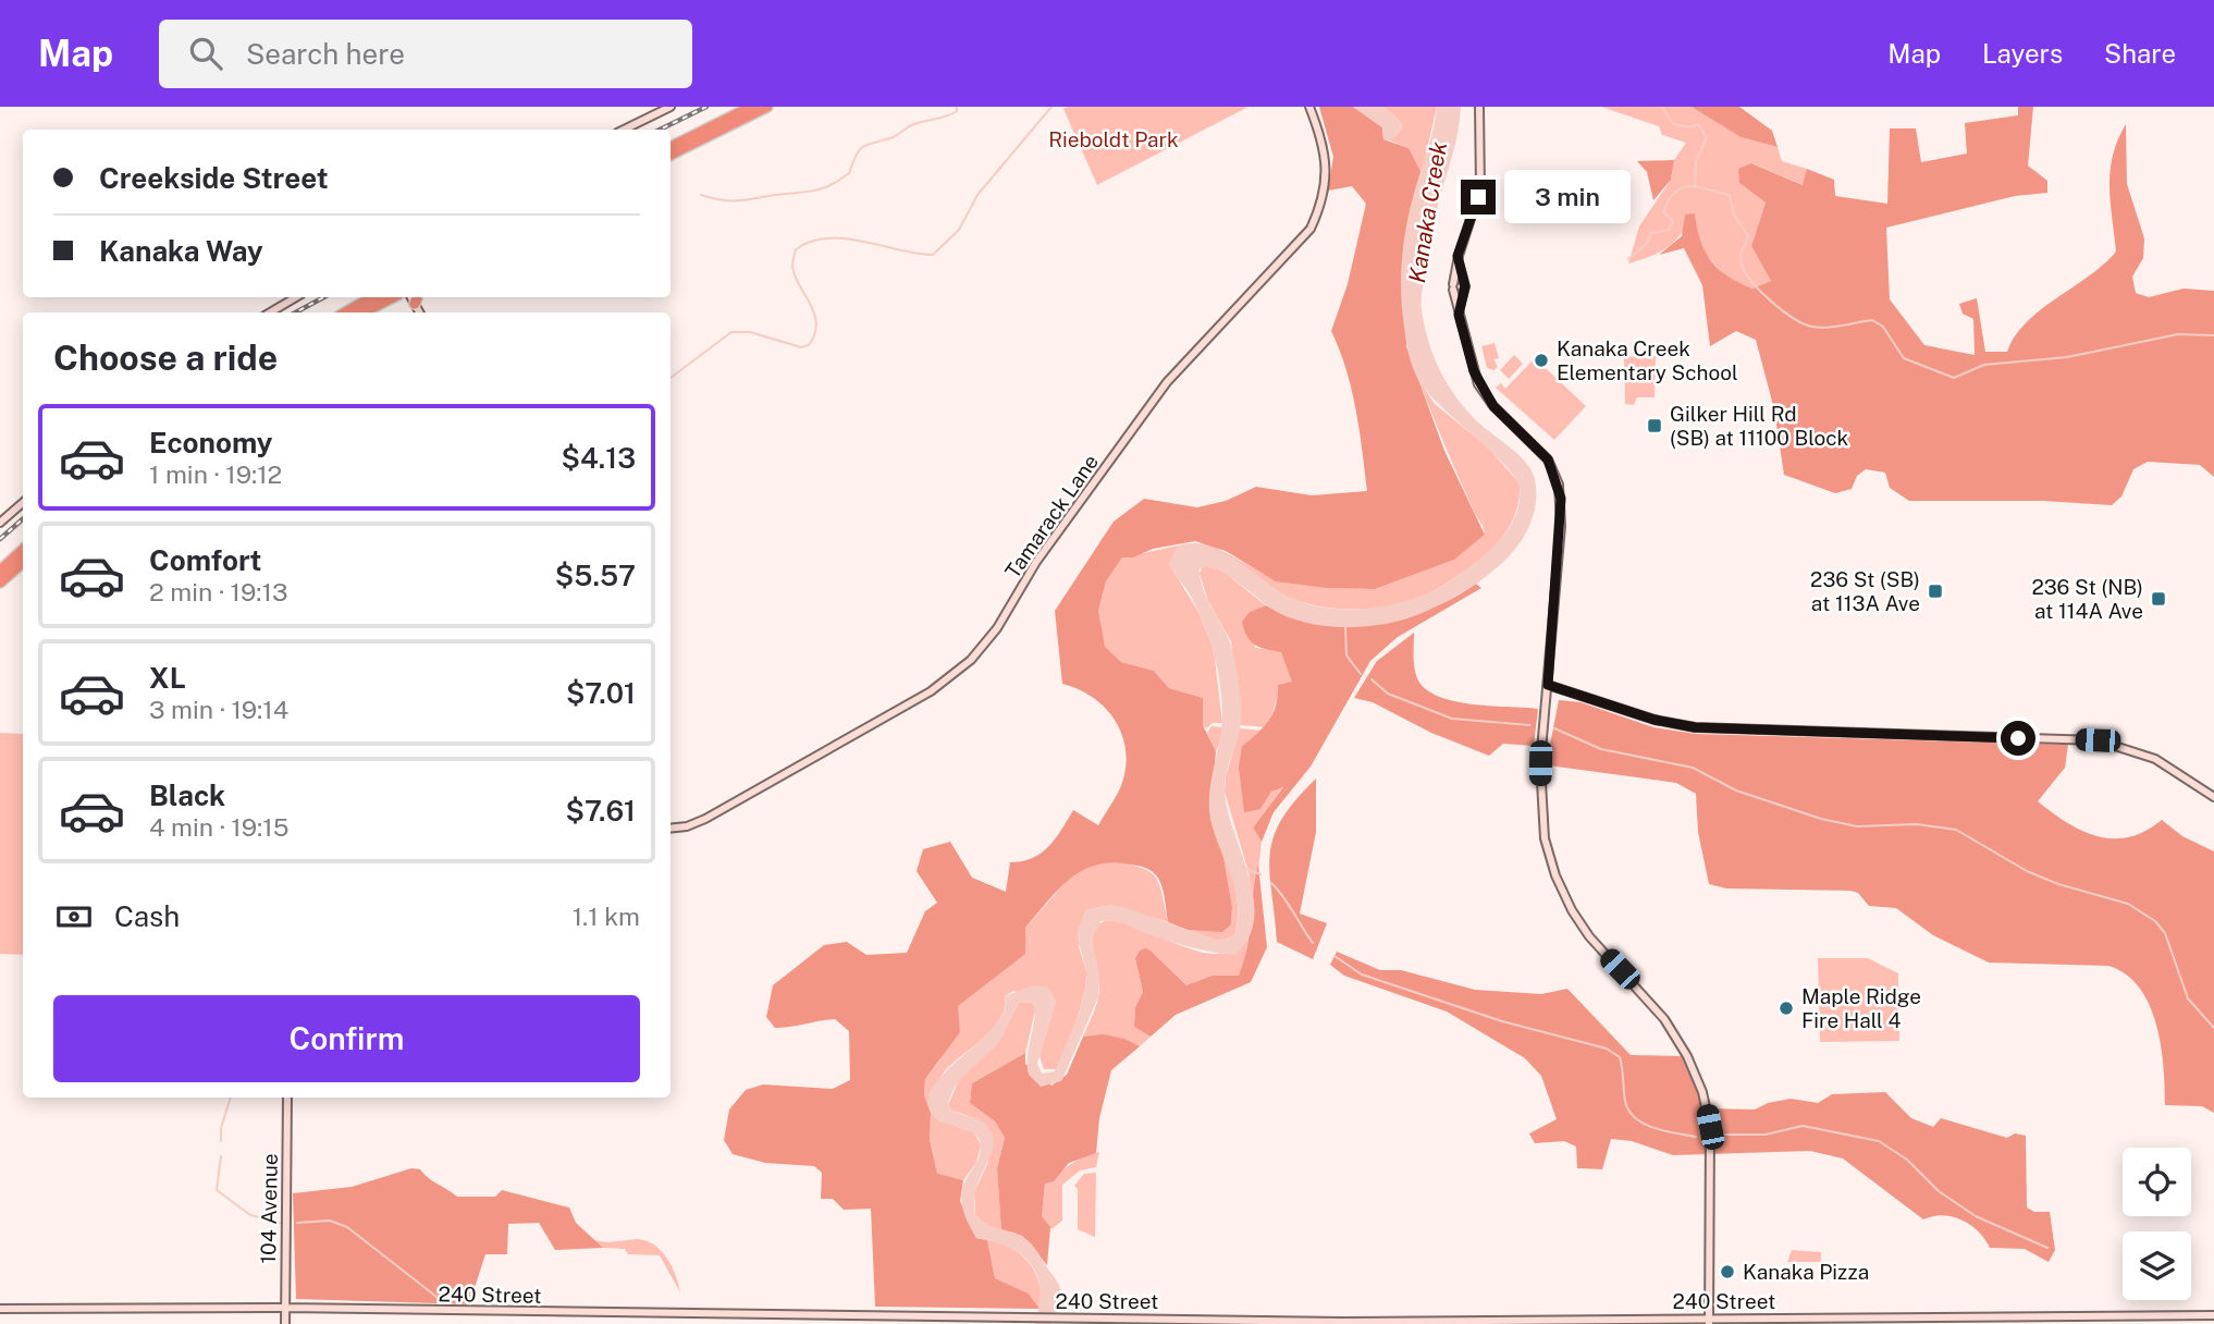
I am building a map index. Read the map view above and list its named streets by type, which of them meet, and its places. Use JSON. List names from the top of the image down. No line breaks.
{"streets":{"main road":["Tamarack Lane","104 Avenue","240 Street"]},"crossings":[["104 Avenue","240 Street"]],"water":["Kanaka Creek"],"parks":["Rieboldt Park"],"places":{"other":["Kanaka Creek Elementary School","Maple Ridge Fire Hall 4","Kanaka Pizza"],"transit":["Gilker Hill Rd (SB) at 11100 Block","236 St (SB) at 113A Ave","236 St (NB) at 114A Ave"]},"page":{"header":"Map","search":"Search here","nav":["Map","Layers","Share"],"banner":["Creekside Street","Kanaka Way"],"bubble":"3 min","heading":"Choose a ride","list":[{"name":"Economy","note":"1 min · 19:12","value":"$4.13"},{"name":"Comfort","note":"2 min · 19:13","value":"$5.57"},{"name":"XL","note":"3 min · 19:14","value":"$7.01"},{"name":"Black","note":"4 min · 19:15","value":"$7.61"}],"pay":["Cash","1.1 km"],"buttons":"Confirm"}}
